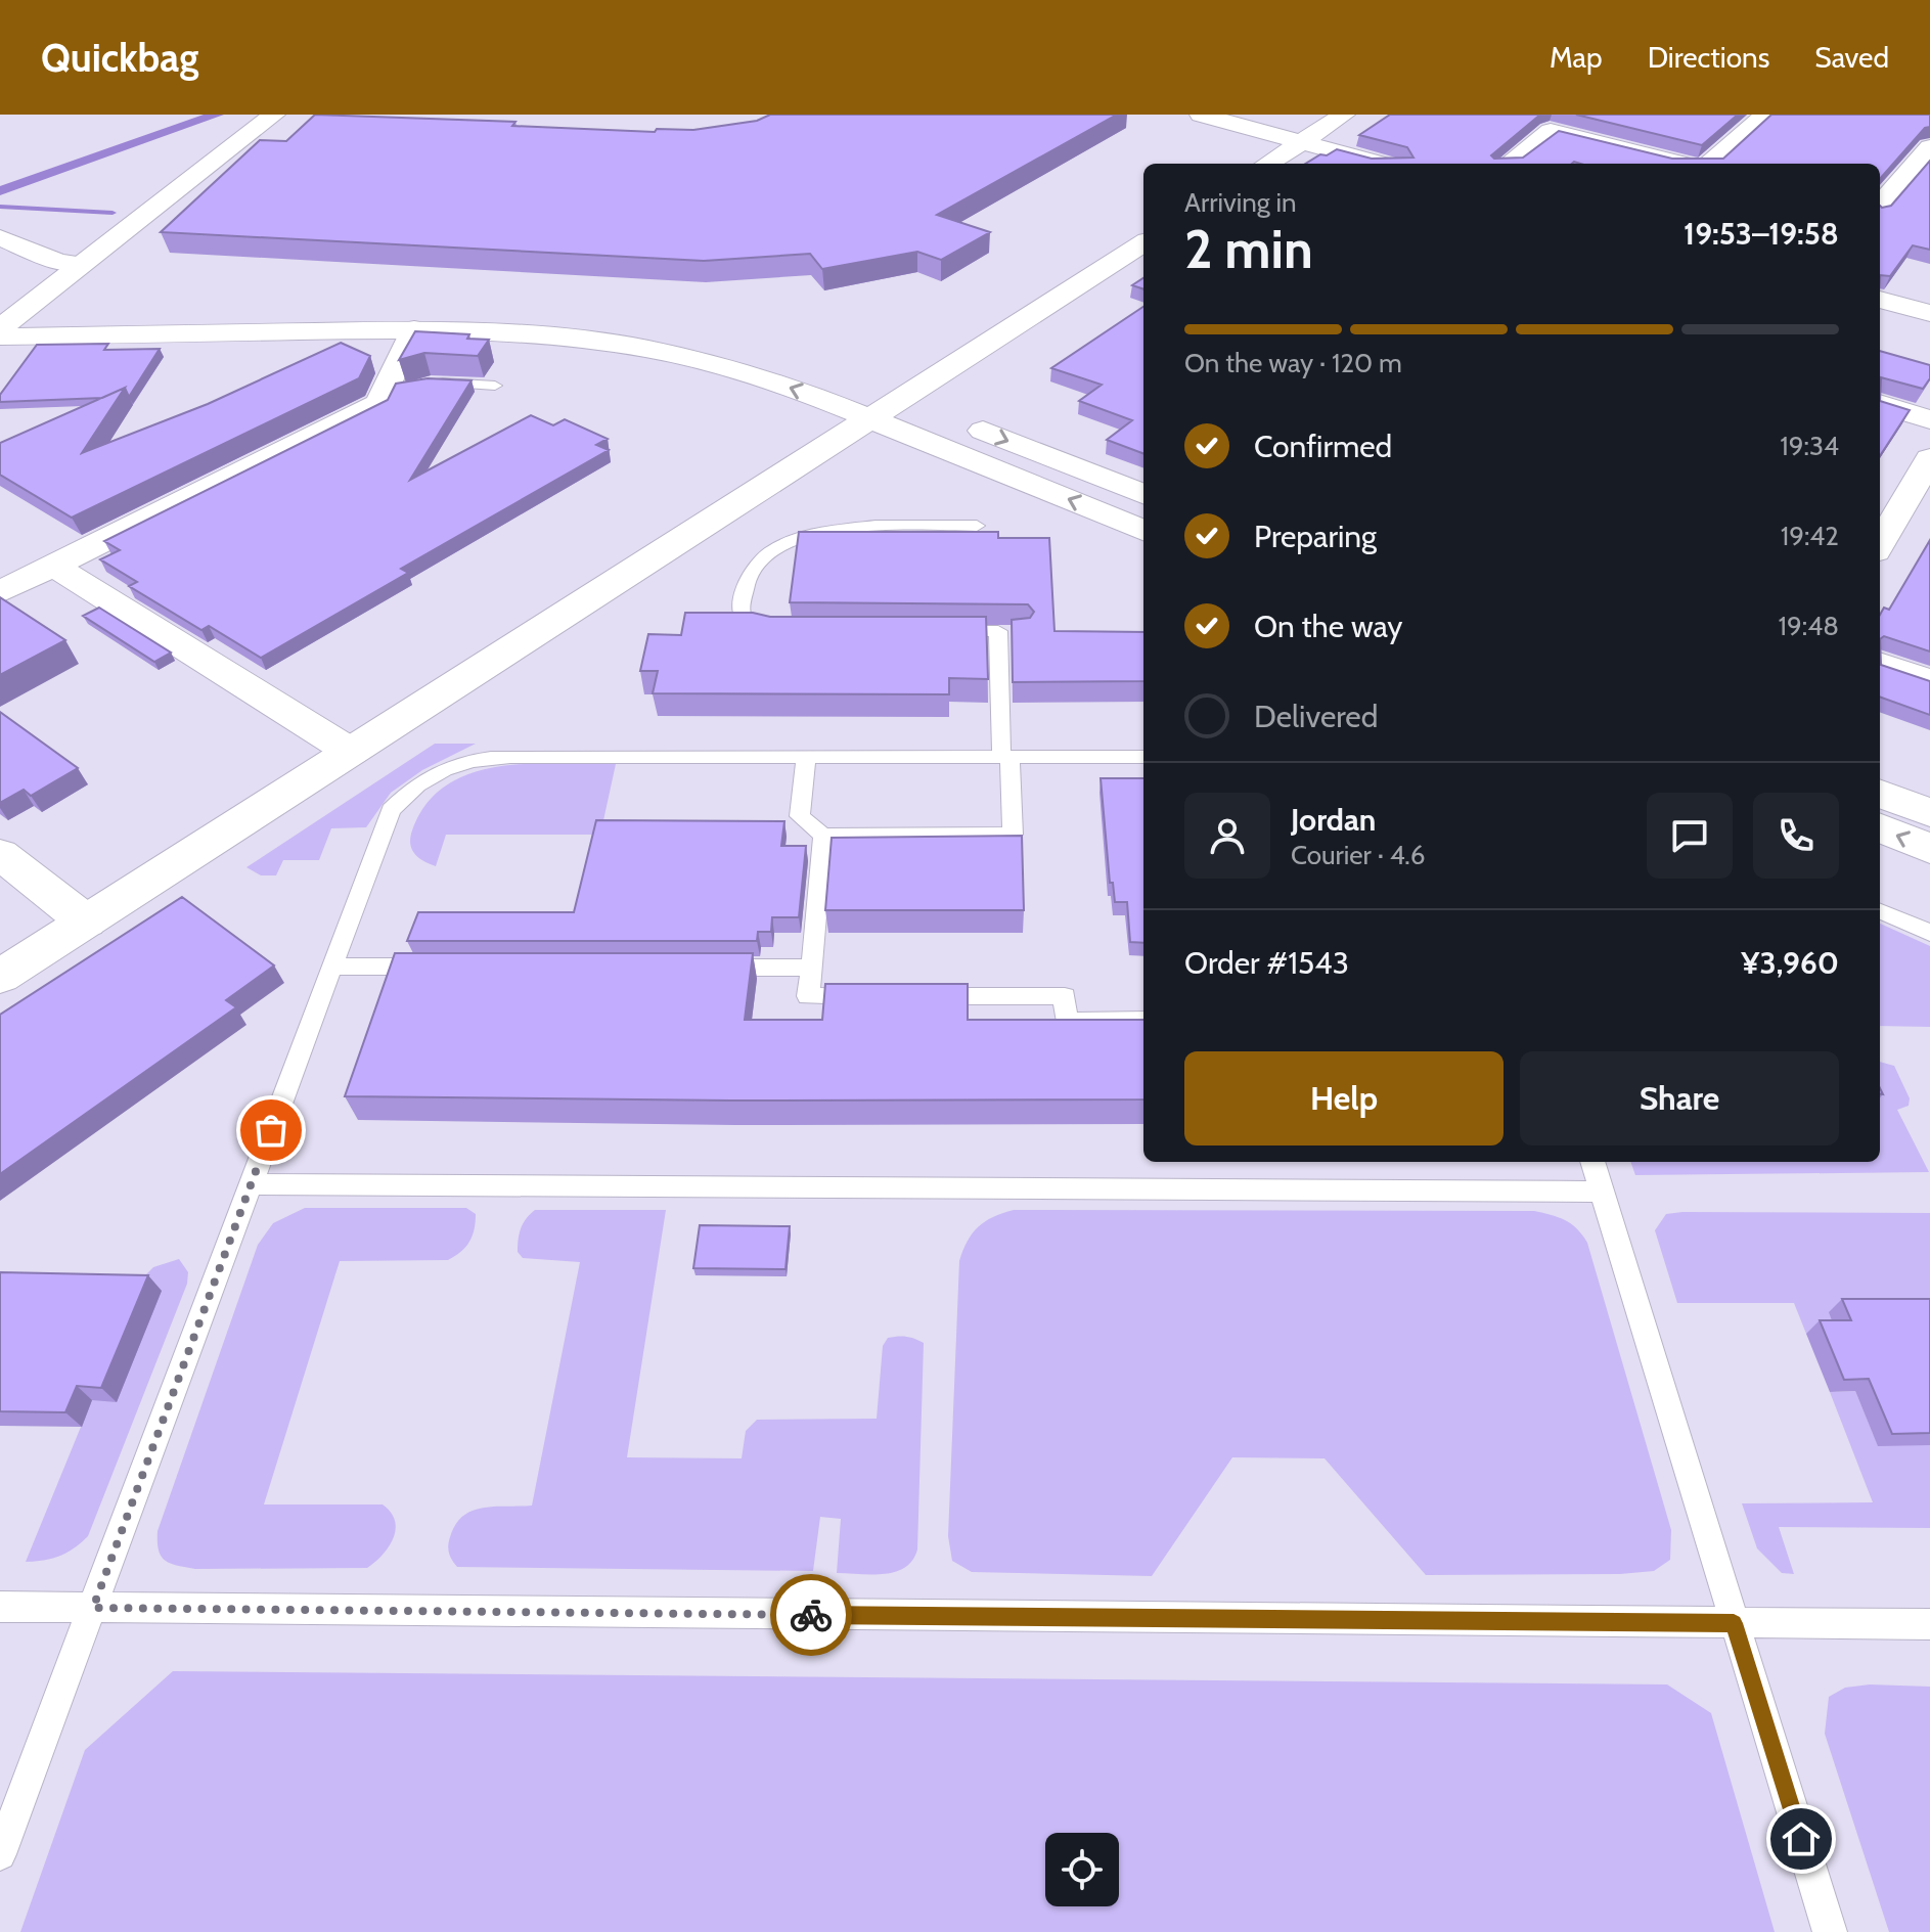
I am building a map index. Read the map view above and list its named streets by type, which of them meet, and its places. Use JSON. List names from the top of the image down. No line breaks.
{"page":{"header":"Quickbag","nav":["Map","Directions","Saved"],"heading":["2 min","Arriving in","19:53–19:58"],"panel":["Jordan","Courier · 4.6","Order #1543","¥3,960"],"bar":"On the way · 120 m","list":[["Confirmed","19:34"],["Preparing","19:42"],["On the way","19:48"],"Delivered"],"buttons":["Help","Share"]}}
